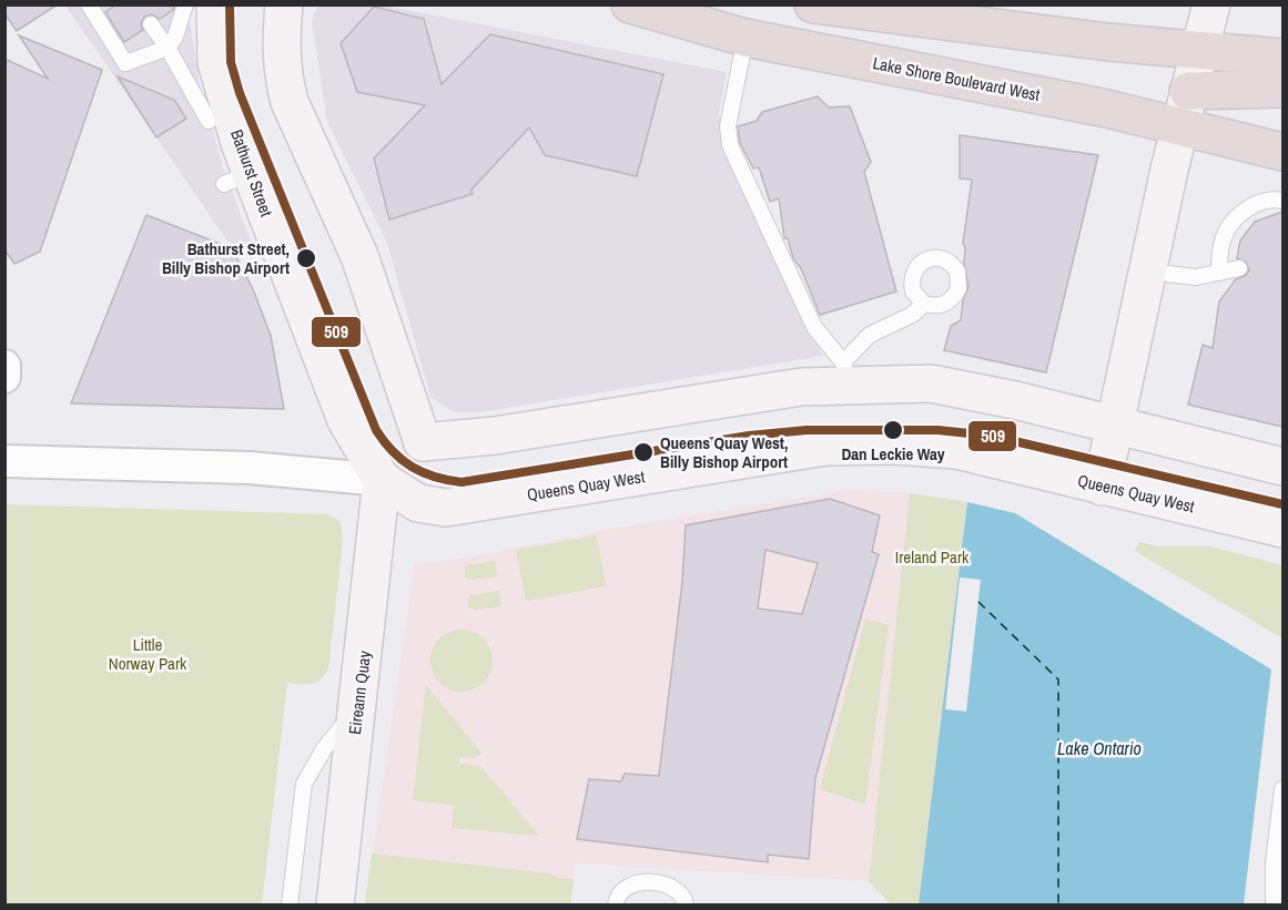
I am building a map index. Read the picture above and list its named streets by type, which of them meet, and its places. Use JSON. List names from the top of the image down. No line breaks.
{"streets":{"highway":["Lake Shore Boulevard West"],"street":["Bathurst Street","Queens Quay West","Eireann Quay"]},"crossings":[["Bathurst Street","Queens Quay West"],["Bathurst Street","Eireann Quay"],["Queens Quay West","Eireann Quay"]],"water":["Lake Ontario"],"parks":["Ireland Park","Little Norway Park"],"places":["Bathurst Street, Billy Bishop Airport","Dan Leckie Way","Queens Quay West, Billy Bishop Airport"],"lines":["transit line 509"]}
